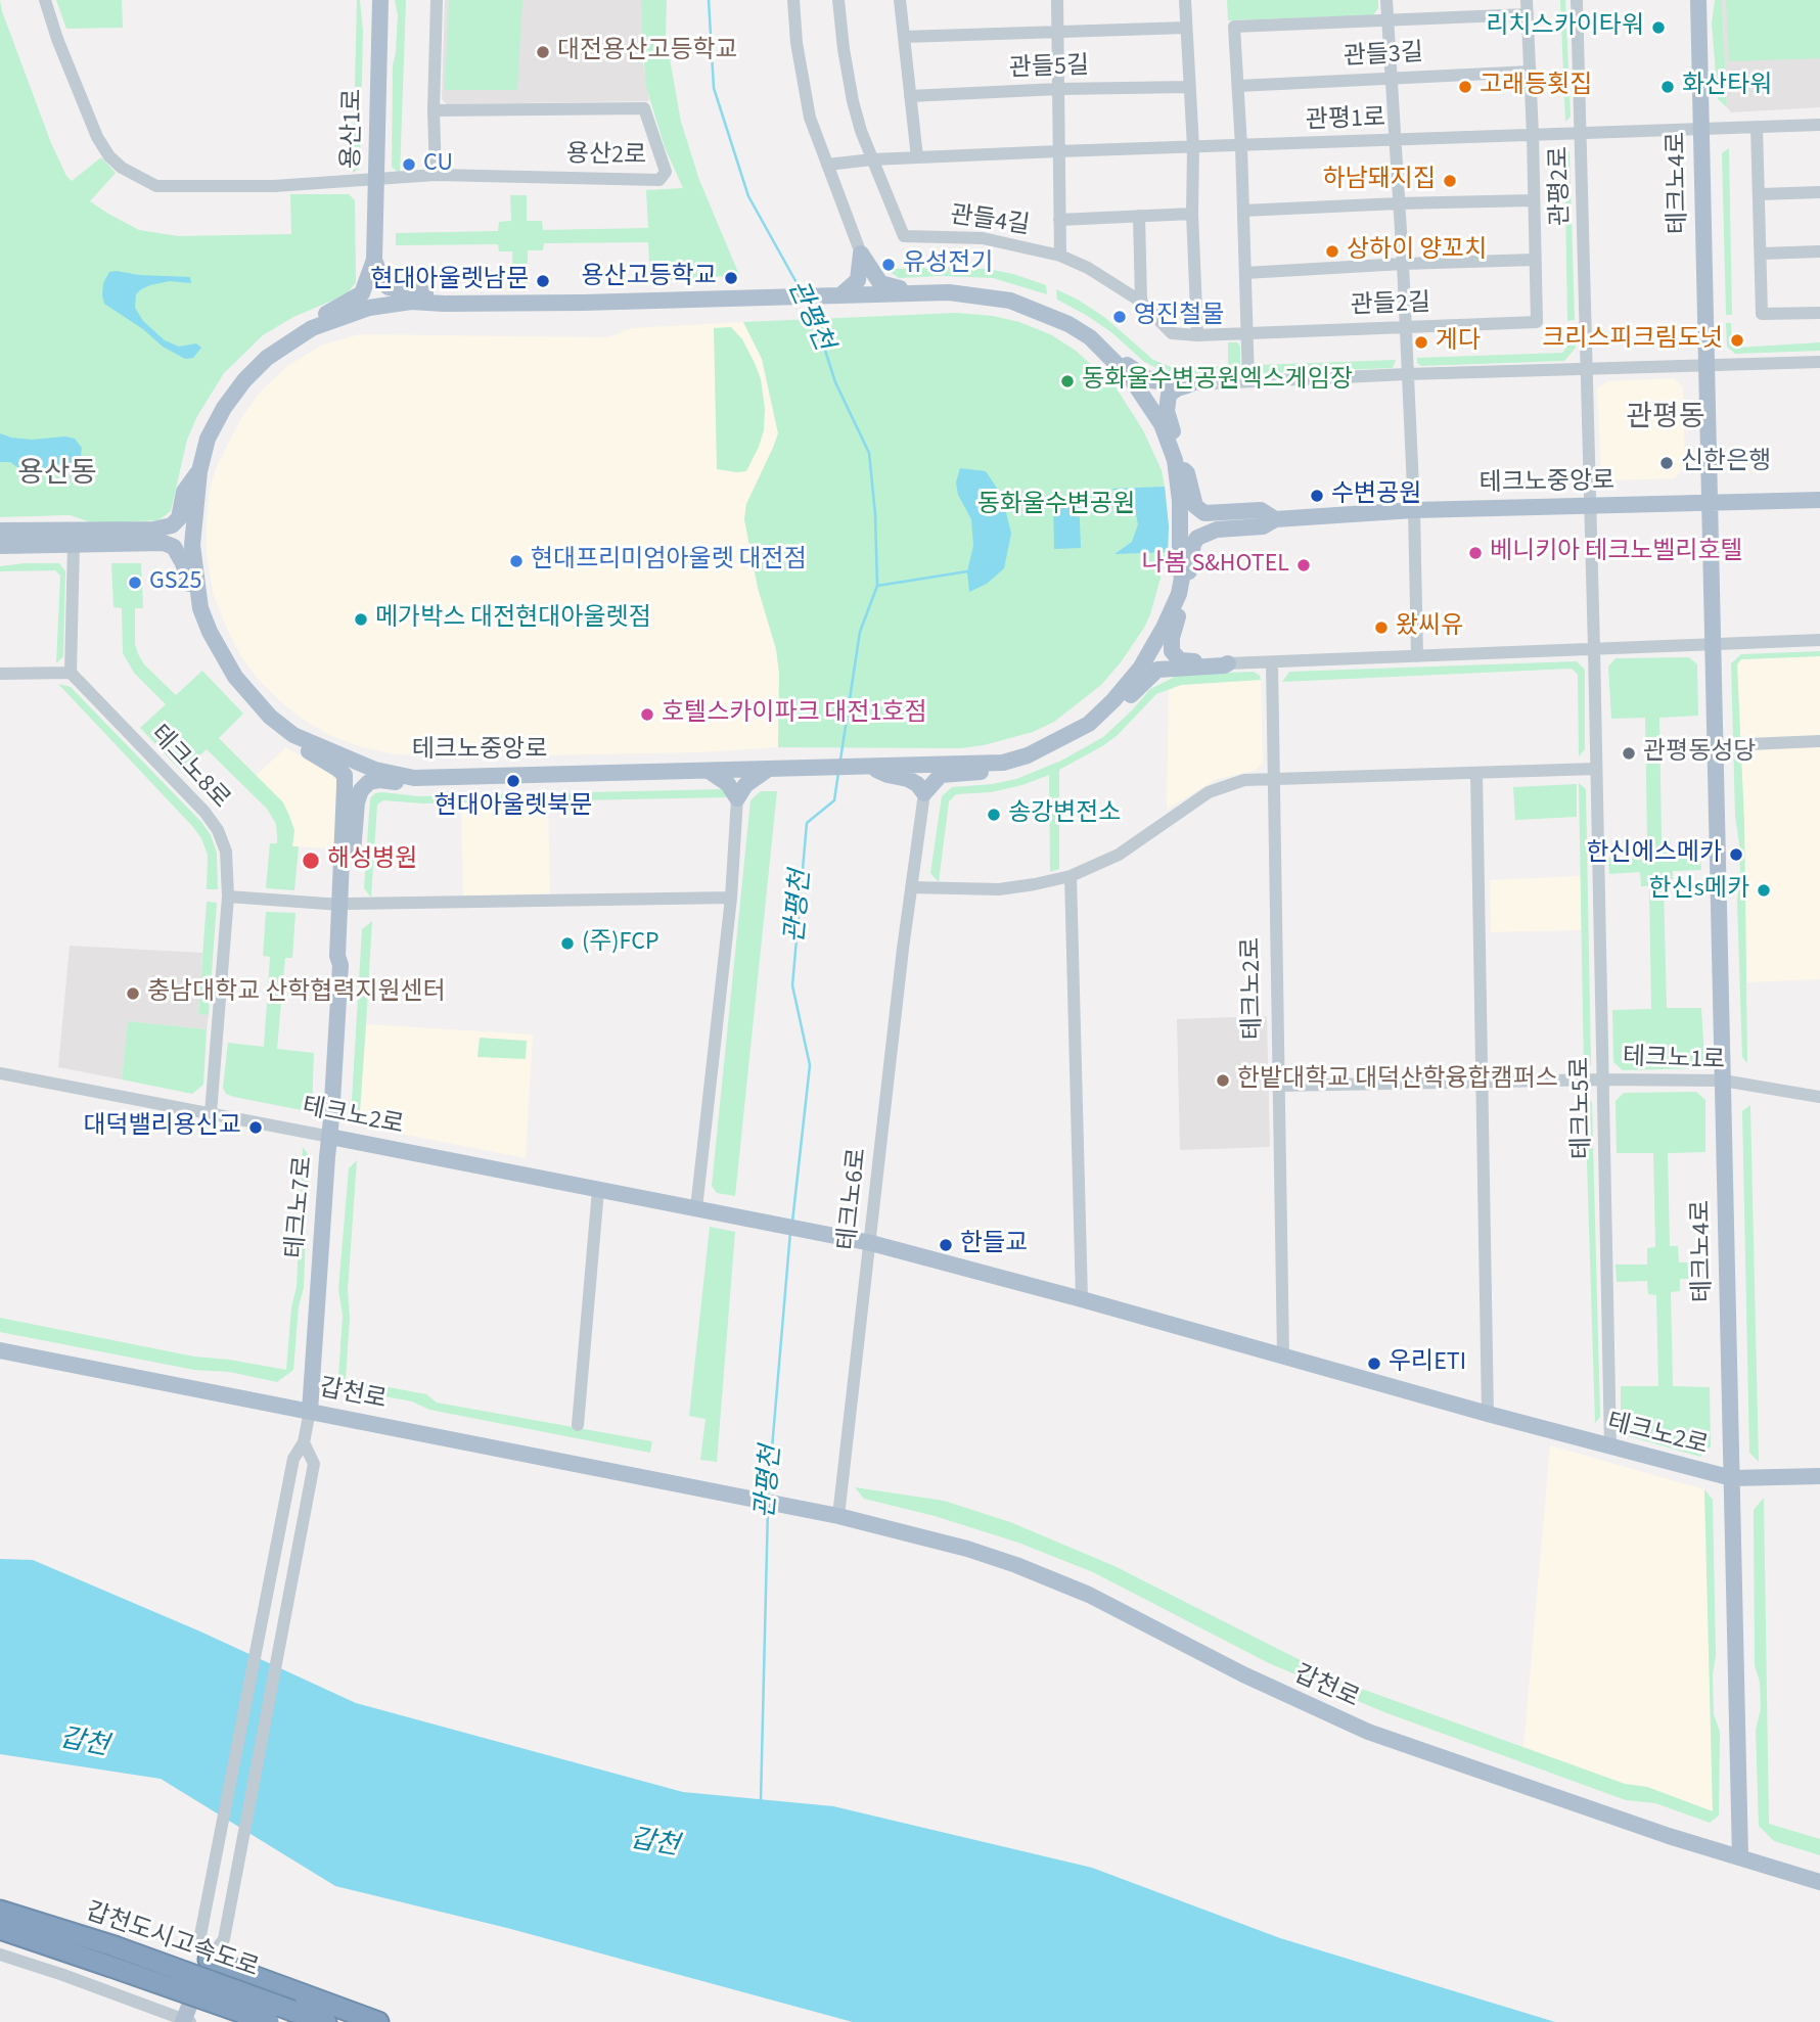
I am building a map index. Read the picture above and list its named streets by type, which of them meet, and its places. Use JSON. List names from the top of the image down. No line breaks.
{"streets":{"highway":["갑천도시고속도로"],"main road":["용산1로","테크노4로","테크노중앙로","테크노2로","테크노7로","갑천로"],"street":["관들3길","관들5길","관평1로","용산2로","관평2로","관들4길","관들2길","테크노8로","테크노1로","테크노5로","테크노6로"]},"crossings":[["관들3길","관평1로"],["관평1로","테크노4로"],["관평1로","관평2로"],["관평1로","관들4길"],["관평1로","관들2길"],["용산1로","용산2로"],["용산1로","테크노중앙로"],["테크노4로","테크노중앙로"],["테크노4로","테크노2로"],["테크노4로","테크노1로"],["테크노4로","갑천로"],["관평2로","테크노중앙로"],["관평2로","테크노5로"],["관들4길","관들2길"],["테크노중앙로","테크노7로"],["테크노8로","테크노2로"],["테크노2로","테크노1로"],["테크노2로","테크노5로"],["테크노2로","테크노6로"],["테크노2로","테크노7로"],["테크노1로","테크노5로"],["테크노6로","갑천로"],["테크노7로","갑천로"]],"districts":["관평동","용산동"],"water":["관평천","갑천"],"parks":["동화울수변공원"],"places":["리치스카이타워","대전용산고등학교","고래등횟집","화산타워","CU","하남돼지집","상하이 양꼬치","유성전기","용산고등학교","현대아울렛남문","영진철물","크리스피크림도넛","게다","동화울수변공원엑스게임장","신한은행","수변공원","베니키아 테크노벨리호텔","현대프리미엄아울렛 대전점","나봄 S&HOTEL","GS25","메가박스 대전현대아울렛점","왔씨유","호텔스카이파크 대전1호점","관평동성당","현대아울렛북문","송강변전소","한신에스메카","해성병원","한신s메카","(주)FCP","충남대학교 산학협력지원센터","한밭대학교 대덕산학융합캠퍼스","대덕밸리용신교","한들교","우리ETI"]}
